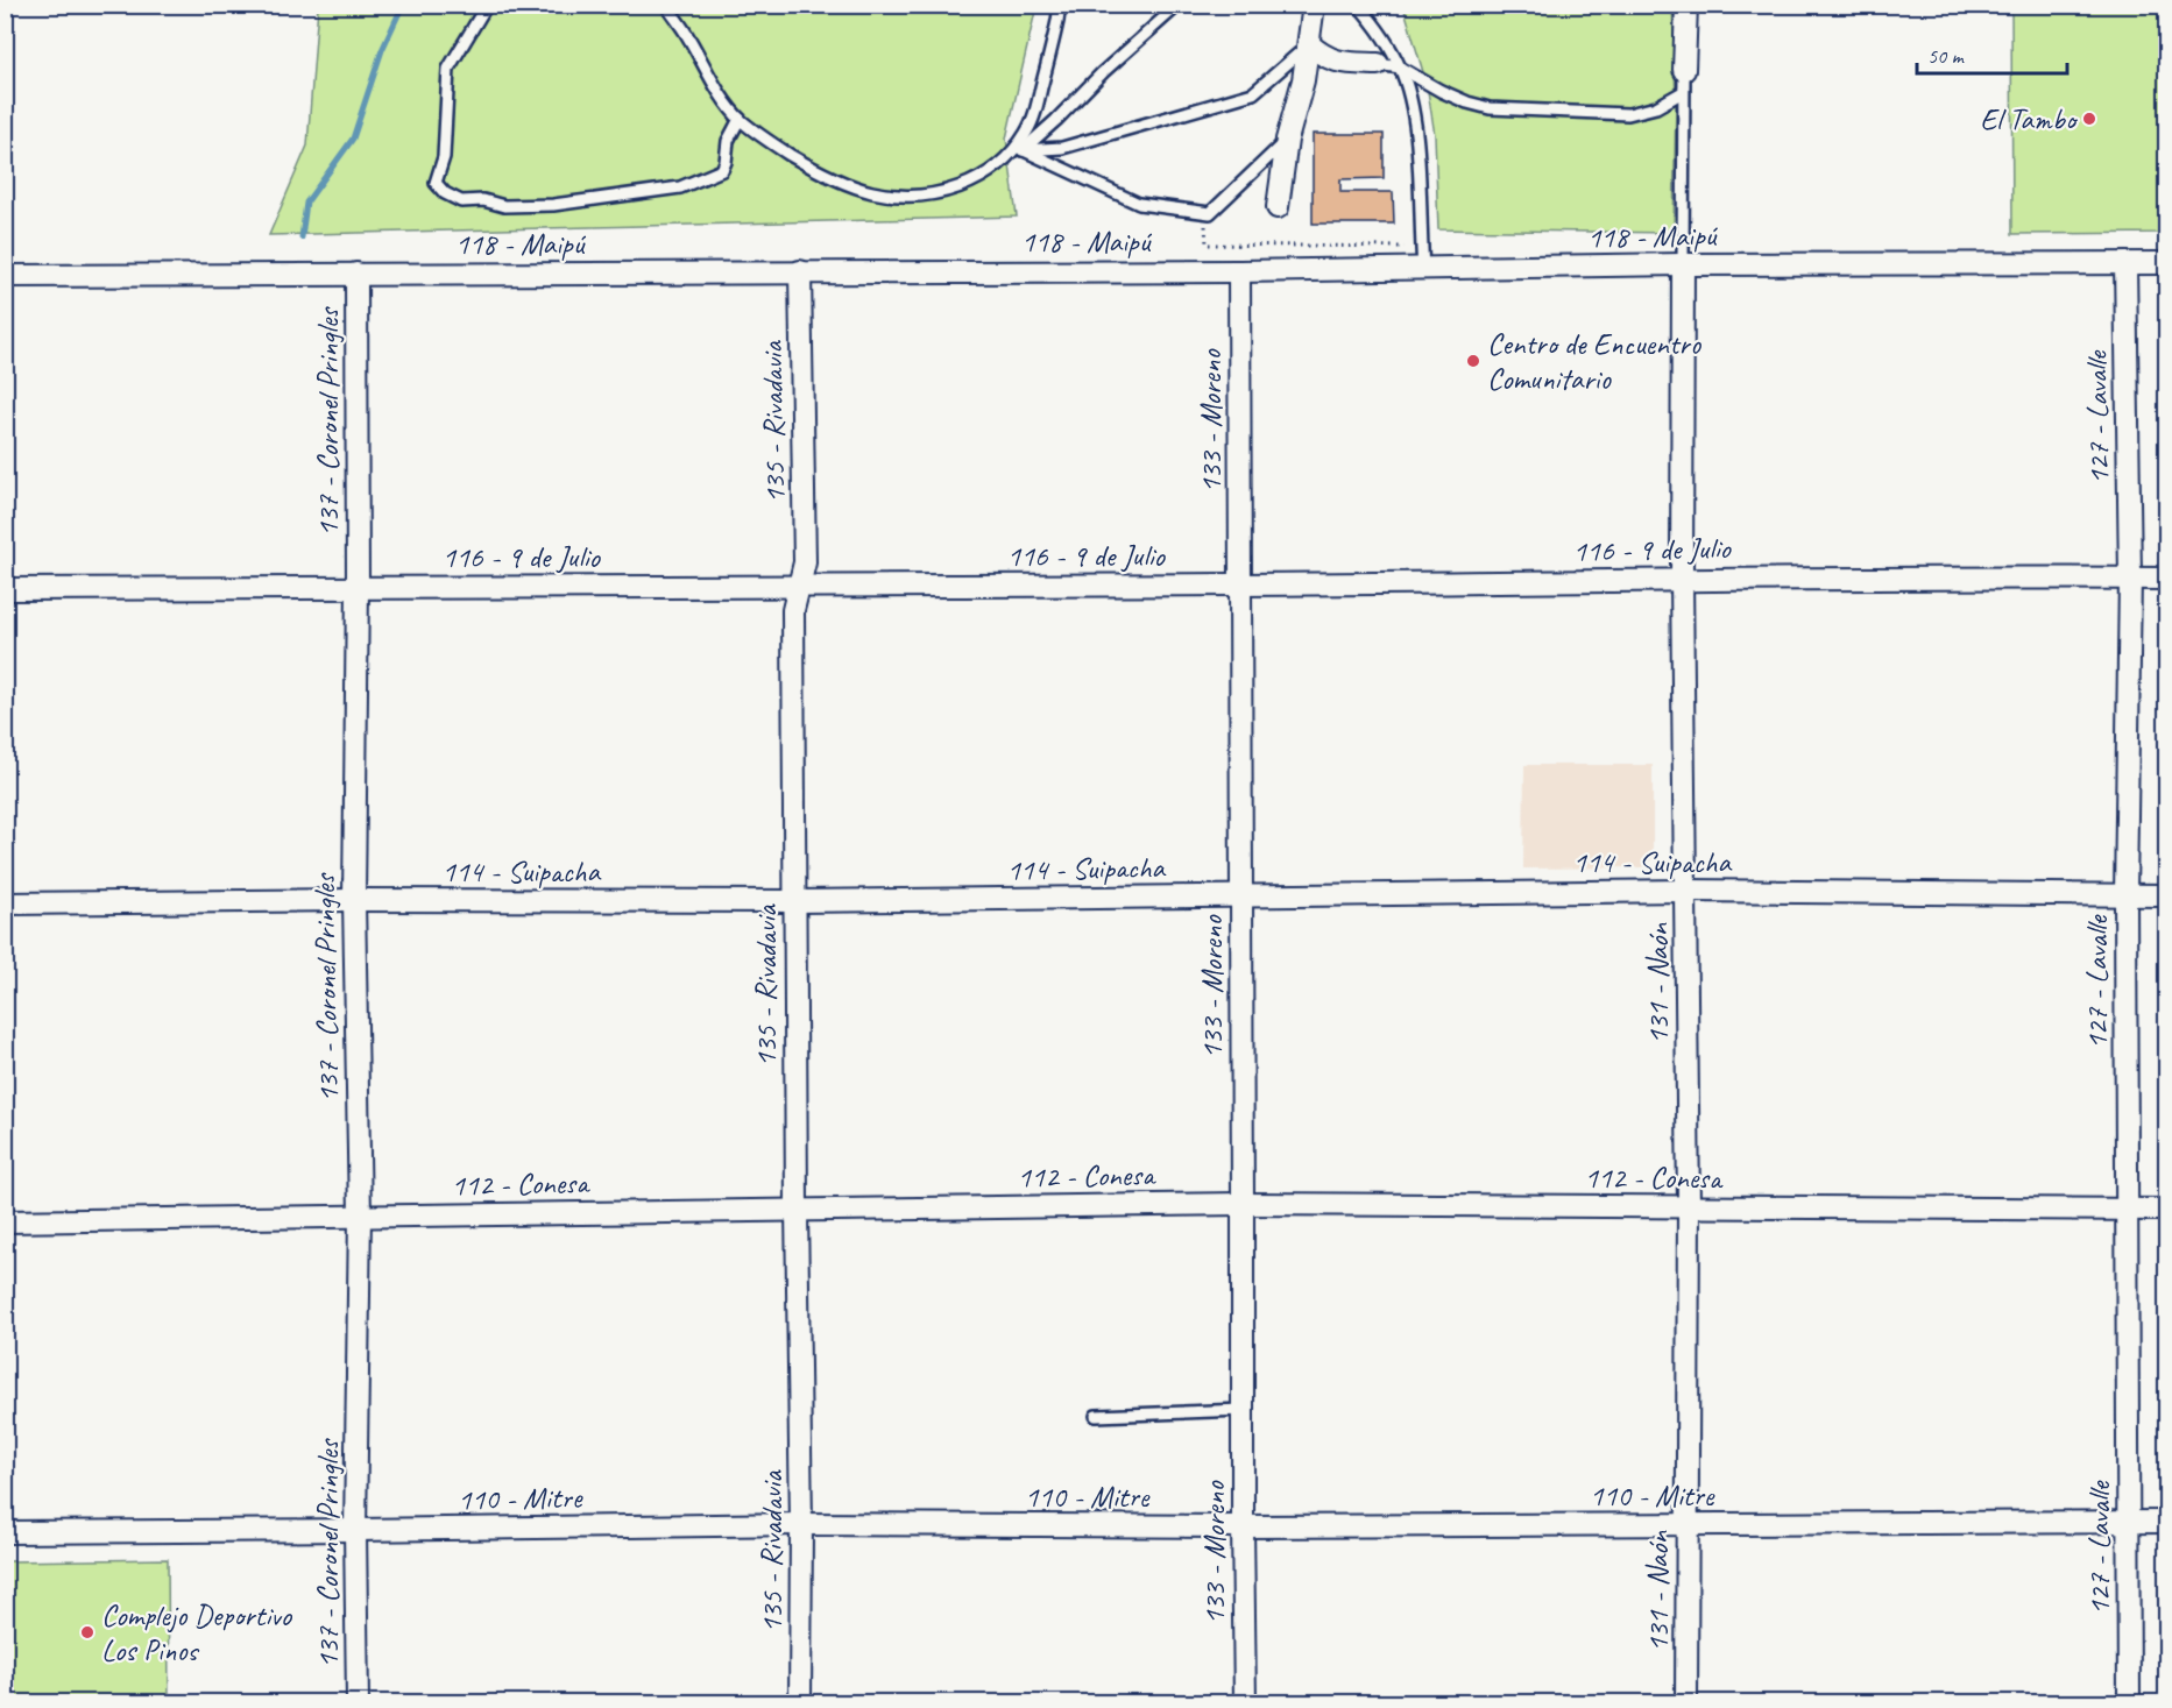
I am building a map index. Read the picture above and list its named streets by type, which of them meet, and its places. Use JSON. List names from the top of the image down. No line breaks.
{"streets":{"street":["118 - Maipú","127 - Lavalle","133 - Moreno","137 - Coronel Pringles","135 - Rivadavia","116 - 9 de Julio","114 - Suipacha","131 - Naón","112 - Conesa","110 - Mitre"]},"crossings":[["118 - Maipú","127 - Lavalle"],["118 - Maipú","133 - Moreno"],["118 - Maipú","137 - Coronel Pringles"],["118 - Maipú","135 - Rivadavia"],["118 - Maipú","131 - Naón"],["127 - Lavalle","116 - 9 de Julio"],["127 - Lavalle","114 - Suipacha"],["127 - Lavalle","112 - Conesa"],["127 - Lavalle","110 - Mitre"],["133 - Moreno","116 - 9 de Julio"],["133 - Moreno","114 - Suipacha"],["133 - Moreno","112 - Conesa"],["133 - Moreno","110 - Mitre"],["137 - Coronel Pringles","116 - 9 de Julio"],["137 - Coronel Pringles","114 - Suipacha"],["137 - Coronel Pringles","112 - Conesa"],["137 - Coronel Pringles","110 - Mitre"],["135 - Rivadavia","116 - 9 de Julio"],["135 - Rivadavia","114 - Suipacha"],["135 - Rivadavia","112 - Conesa"],["135 - Rivadavia","110 - Mitre"],["116 - 9 de Julio","131 - Naón"],["114 - Suipacha","131 - Naón"],["131 - Naón","112 - Conesa"],["131 - Naón","110 - Mitre"]],"places":["El Tambo","Centro de Encuentro Comunitario","Complejo Deportivo Los Pinos"],"scale_bar":"50 m"}
